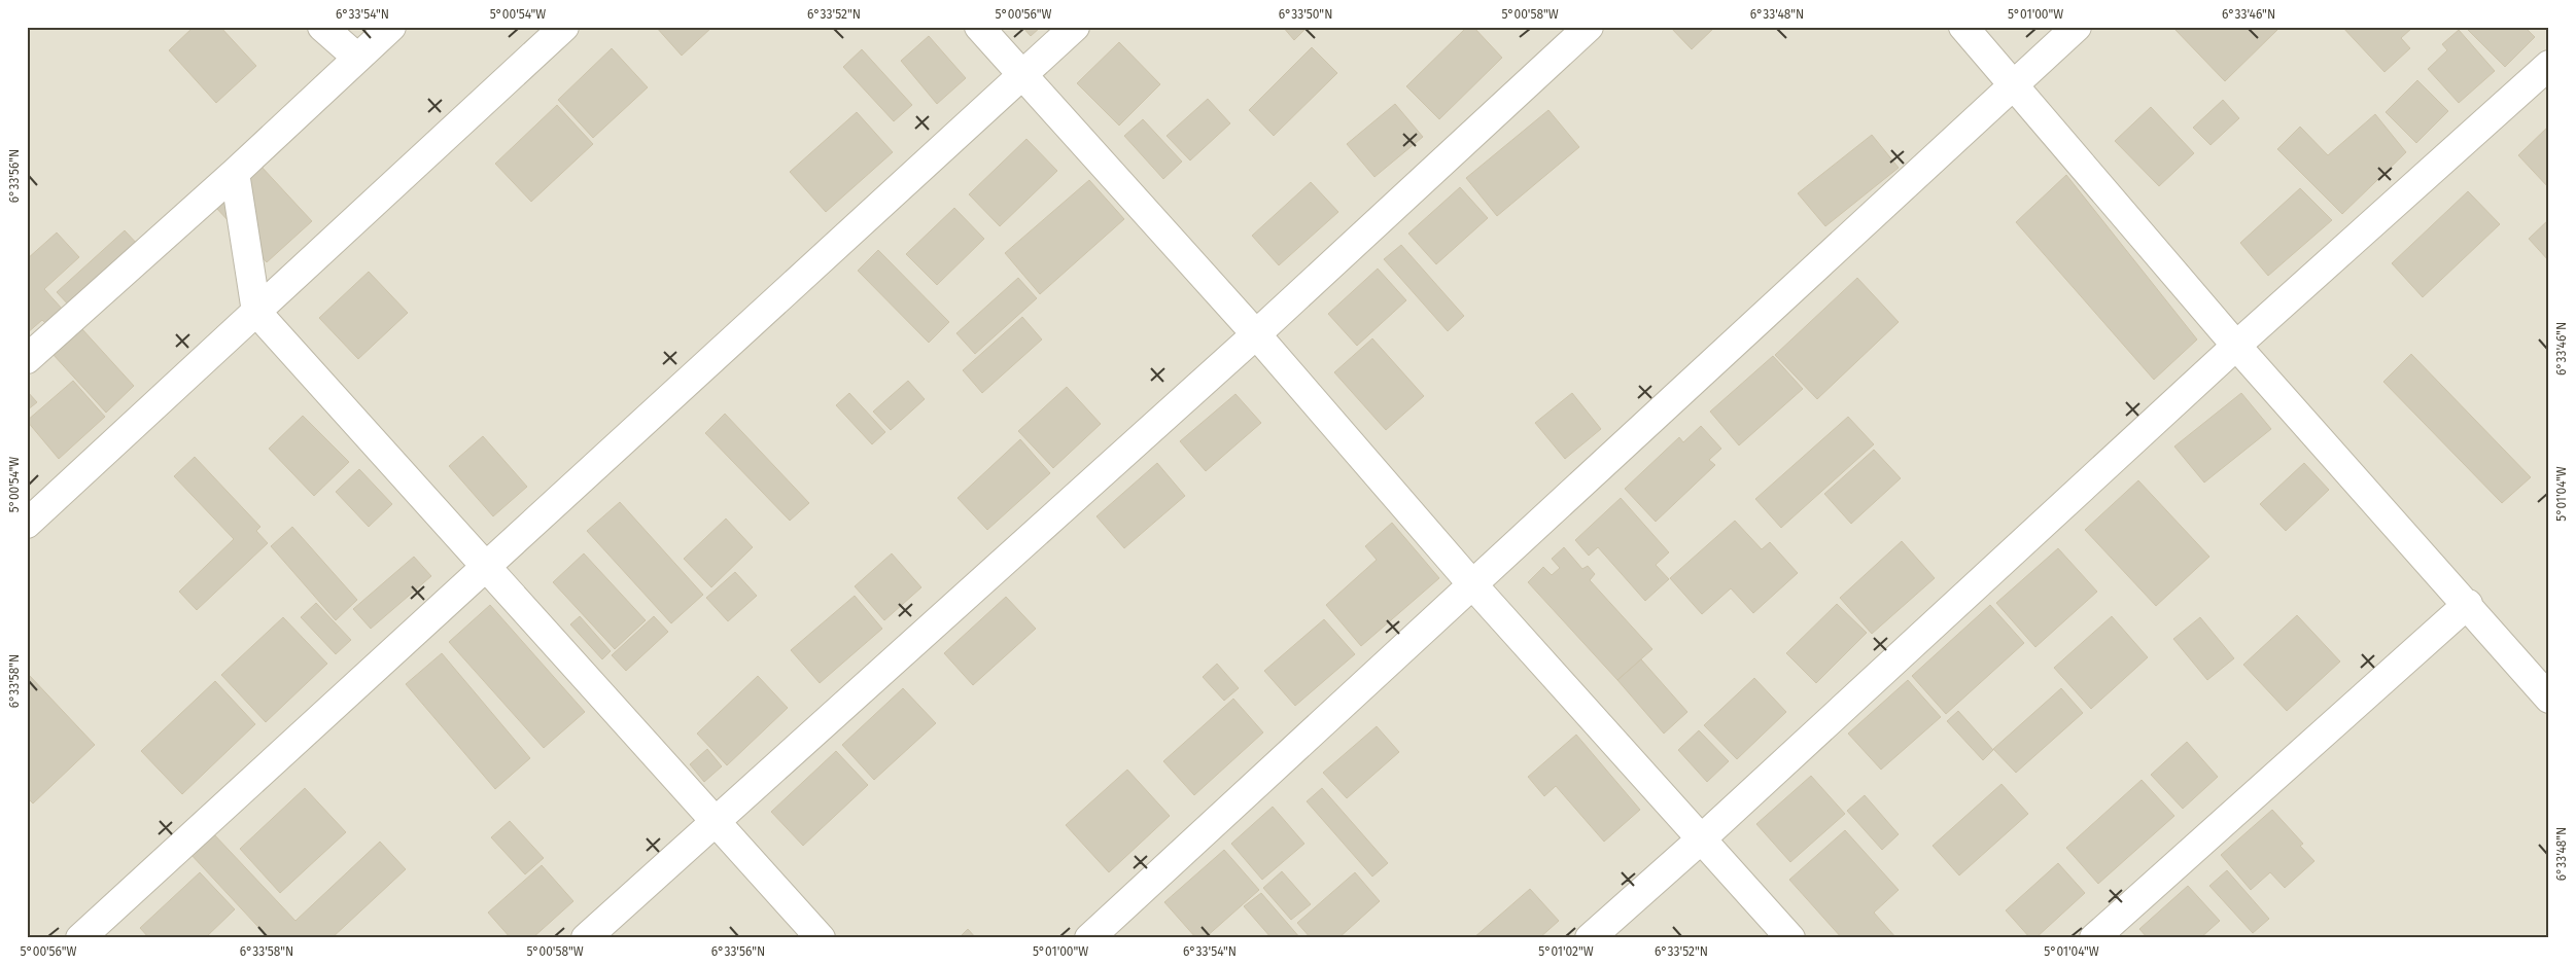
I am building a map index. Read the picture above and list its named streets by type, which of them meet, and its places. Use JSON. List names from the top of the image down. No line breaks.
{"coordinates":["6°33'54\"N","5°00'54\"W","6°33'52\"N","5°00'56\"W","6°33'50\"N","5°00'58\"W","6°33'48\"N","5°01'00\"W","6°33'46\"N","6°33'56\"N","5°01'04\"W","6°33'58\"N","5°01'02\"W"]}
